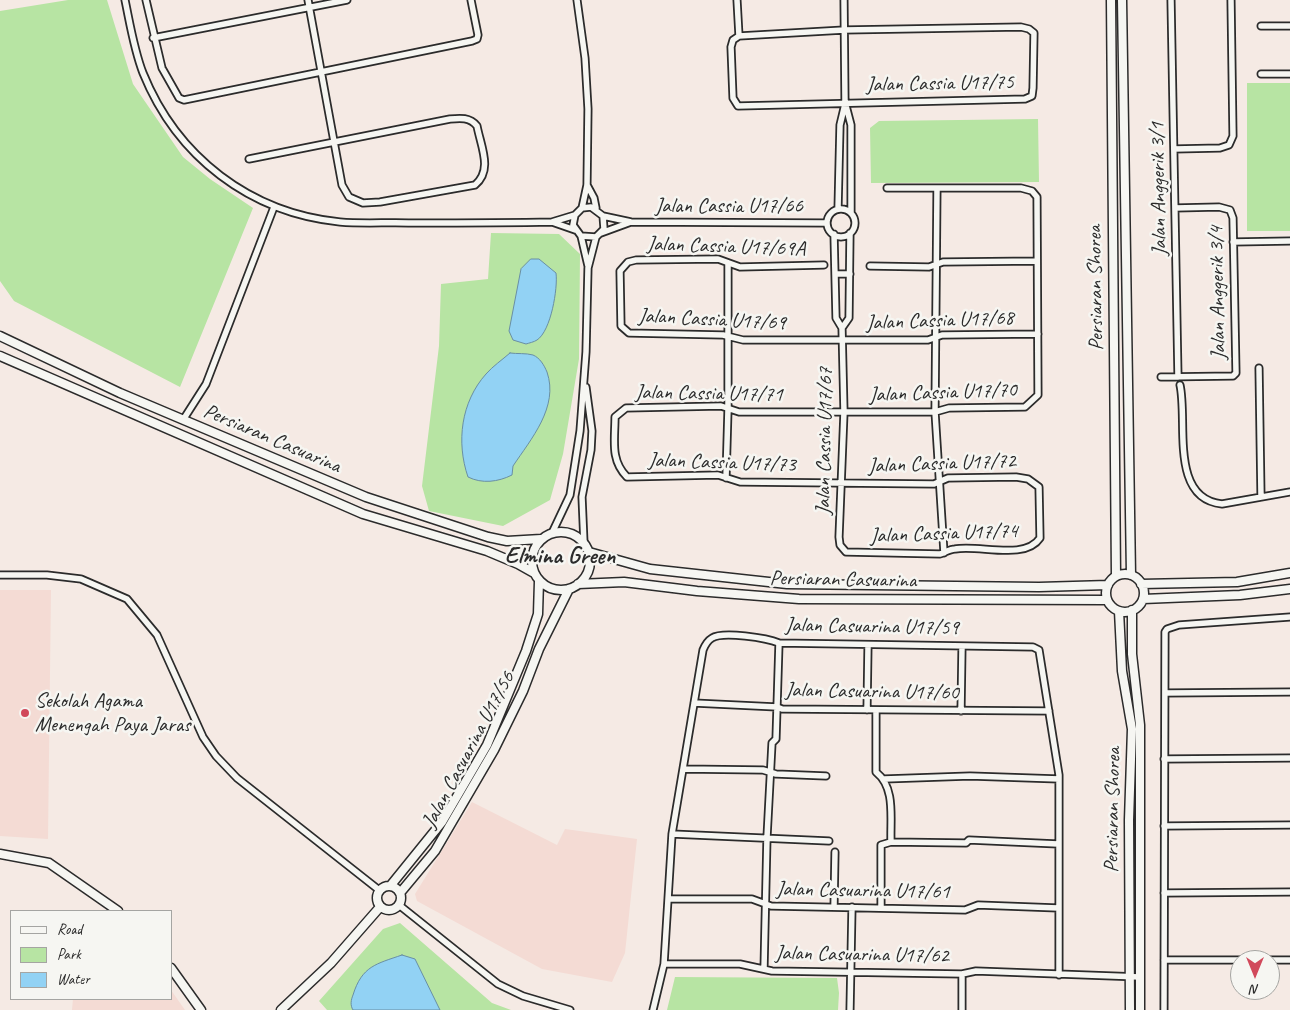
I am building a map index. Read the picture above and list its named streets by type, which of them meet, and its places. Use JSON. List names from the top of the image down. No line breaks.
{"streets":{"street":["Jalan Cassia U17/75","Jalan Anggerik 3/1","Jalan Cassia U17/66","Jalan Cassia U17/69A","Persiaran Shorea","Jalan Anggerik 3/4","Jalan Cassia U17/69","Jalan Cassia U17/68","Jalan Cassia U17/70","Jalan Cassia U17/71","Persiaran Casuarina","Jalan Cassia U17/67","Jalan Cassia U17/73","Jalan Cassia U17/72","Jalan Cassia U17/74","Jalan Casuarina U17/59","Jalan Casuarina U17/60","Jalan Casuarina U17/56","Jalan Casuarina U17/61","Jalan Casuarina U17/62"]},"crossings":[["Jalan Anggerik 3/1","Jalan Anggerik 3/4"],["Jalan Cassia U17/66","Jalan Cassia U17/67"],["Jalan Cassia U17/69A","Jalan Cassia U17/69"],["Persiaran Shorea","Persiaran Casuarina"],["Persiaran Shorea","Jalan Casuarina U17/62"],["Jalan Cassia U17/69","Jalan Cassia U17/68"],["Jalan Cassia U17/69","Jalan Cassia U17/67"],["Jalan Cassia U17/68","Jalan Cassia U17/70"],["Jalan Cassia U17/68","Jalan Cassia U17/67"],["Jalan Cassia U17/70","Jalan Cassia U17/71"],["Jalan Cassia U17/70","Jalan Cassia U17/67"],["Jalan Cassia U17/71","Jalan Cassia U17/67"],["Jalan Cassia U17/71","Jalan Cassia U17/73"],["Persiaran Casuarina","Jalan Casuarina U17/56"],["Jalan Cassia U17/67","Jalan Cassia U17/73"],["Jalan Cassia U17/67","Jalan Cassia U17/72"],["Jalan Cassia U17/67","Jalan Cassia U17/74"],["Jalan Cassia U17/73","Jalan Cassia U17/72"],["Jalan Cassia U17/72","Jalan Cassia U17/74"],["Jalan Casuarina U17/59","Jalan Casuarina U17/60"],["Jalan Casuarina U17/59","Jalan Casuarina U17/61"],["Jalan Casuarina U17/59","Jalan Casuarina U17/62"]],"districts":["Elmina Green"],"places":["Sekolah Agama Menengah Paya Jaras"],"legend":["Road","Park","Water"],"north":"bottom"}
